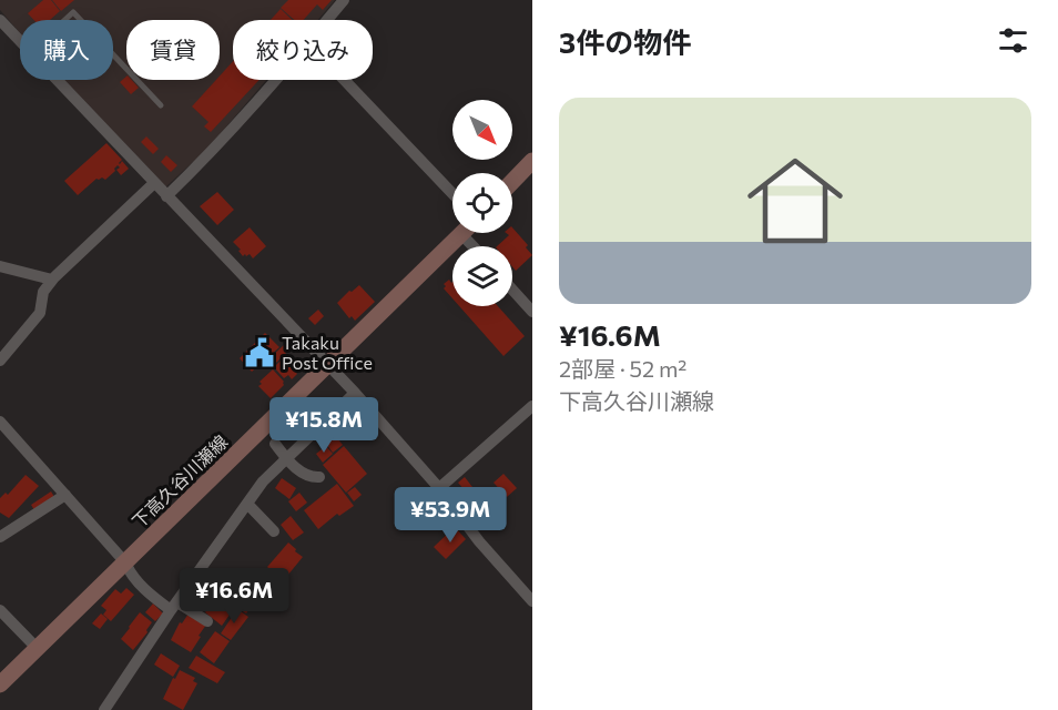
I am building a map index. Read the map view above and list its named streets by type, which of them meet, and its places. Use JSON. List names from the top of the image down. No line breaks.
{"streets":{"main road":["下高久谷川瀬線"]},"places":{"public building":["Takaku Post Office"]},"north":"bottom right","page":{"heading":"3件の物件","chip":["購入","賃貸","絞り込み"],"list":[{"name":"¥16.6M","note":"2部屋 · 52 m² · 下高久谷川瀬線"}],"price":["¥15.8M","¥53.9M","¥16.6M"]}}
